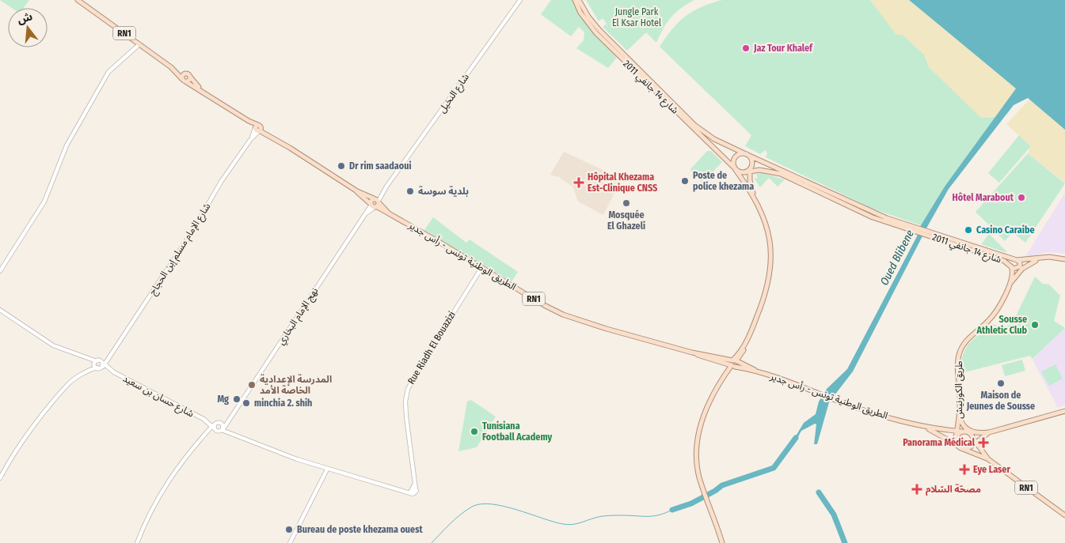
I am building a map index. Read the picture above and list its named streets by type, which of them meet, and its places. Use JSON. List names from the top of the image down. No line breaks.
{"streets":{"main road":["RN1","شارع 14 جانفي 2011","الطريق الوطنية تونس - رأس جدير","طريق الكورنيش"],"street":["شارع النخيل","شارع اﻹمام مسلم إبن الحجاج","نهج الإمام البخاري","Rue Riadh El Bouazizi","شارع حسان بن سعيد"]},"crossings":[["RN1","الطريق الوطنية تونس - رأس جدير"],["RN1","طريق الكورنيش"],["شارع 14 جانفي 2011","طريق الكورنيش"],["شارع النخيل","الطريق الوطنية تونس - رأس جدير"],["شارع اﻹمام مسلم إبن الحجاج","الطريق الوطنية تونس - رأس جدير"],["شارع اﻹمام مسلم إبن الحجاج","شارع حسان بن سعيد"],["الطريق الوطنية تونس - رأس جدير","نهج الإمام البخاري"],["الطريق الوطنية تونس - رأس جدير","Rue Riadh El Bouazizi"],["الطريق الوطنية تونس - رأس جدير","طريق الكورنيش"]],"water":["Oued Blibene"],"parks":["Jungle Park El Ksar Hotel"],"places":{"other":["Jaz Tour Khalef","Dr rim saadaoui","Poste de police khezama","بلدية سوسة","Hôtel Marabout","Mosquée El Ghazeli","Casino Caraibe","Sousse Athletic Club","Maison de Jeunes de Sousse","المدرسة الإعدادية الخاصة الأمد","Mg","minchia 2. shih","Tunisiana Football Academy","Bureau de poste khezama ouest"],"health":["Hôpital Khezama Est-Clinique CNSS","Panorama Médical","Eye Laser","مصحّة السّلام"]},"north":"top"}
